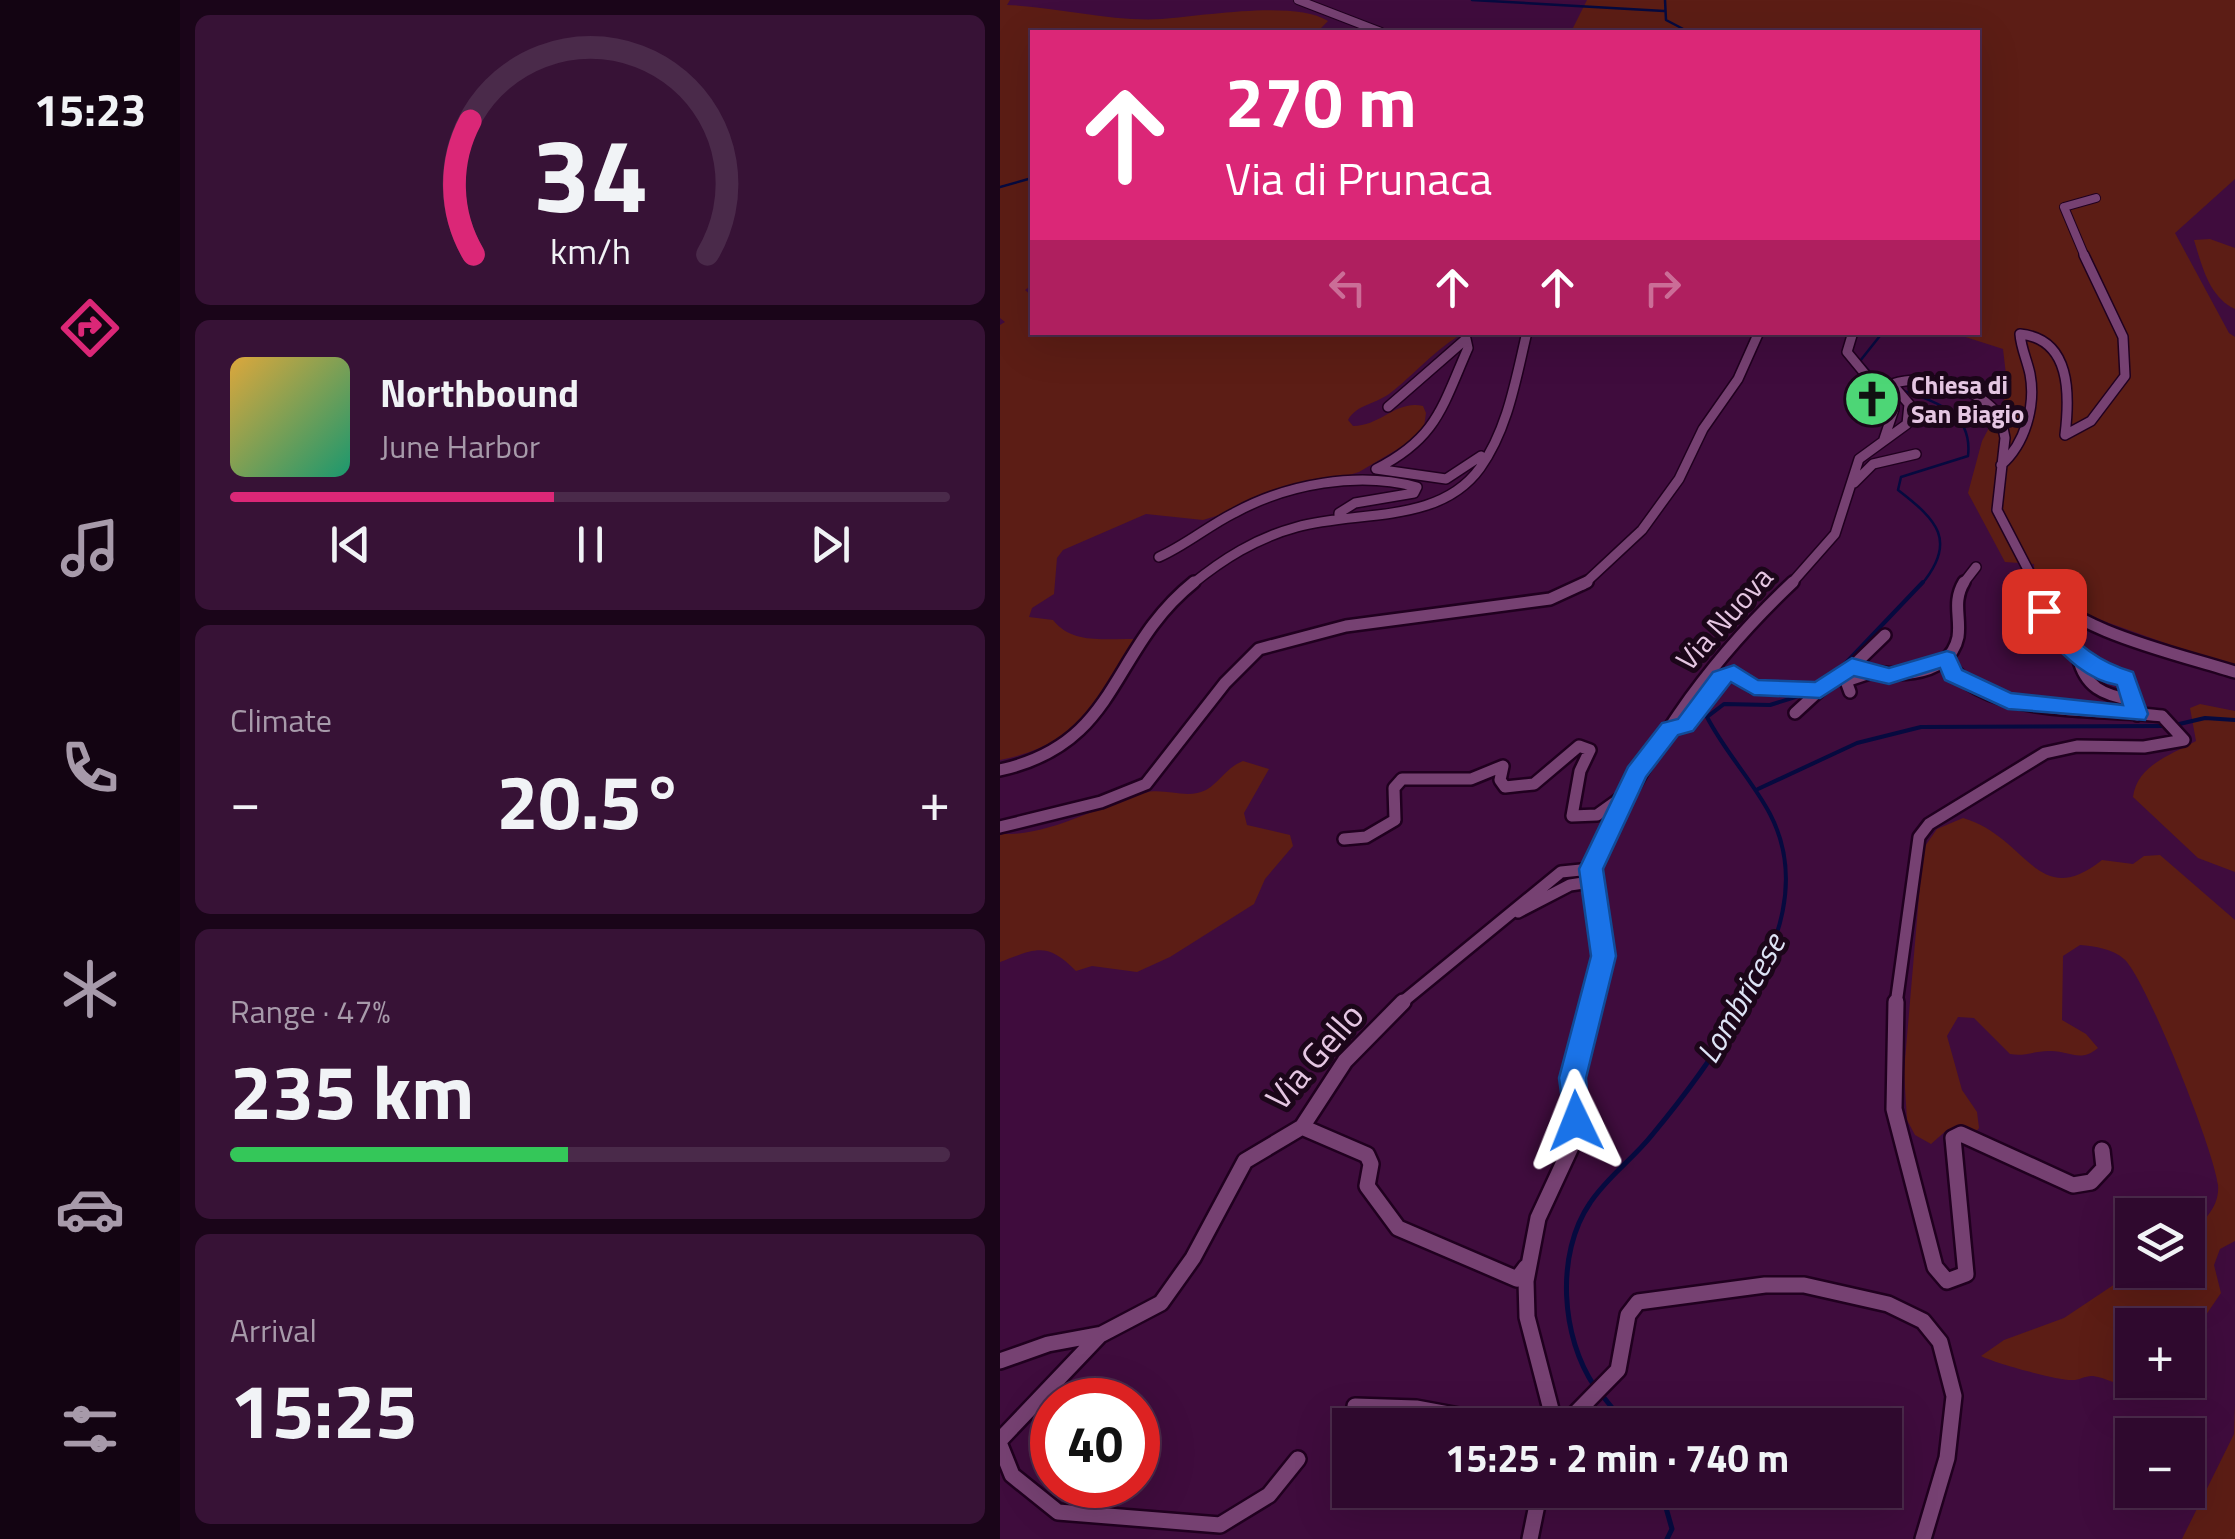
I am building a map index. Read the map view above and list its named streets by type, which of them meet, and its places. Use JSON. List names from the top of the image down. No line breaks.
{"streets":{"street":["Via Nuova","Via Gello"]},"crossings":[["Via Nuova","Via Gello"]],"water":["Lombricese"],"places":{"church":["Chiesa di San Biagio"]},"page":{"tabs":"15:23","turn":["270 m","Via di Prunaca"],"song":["Northbound","June Harbor"],"tile":["Climate",["Range · 47%","235 km"],["Arrival","15:25"]],"heat":["−","20.5°","+"],"map_buttons":["+","−"],"limit":"40","trip":"15:25 · 2 min · 740 m","gauge":["34","km/h"]}}
